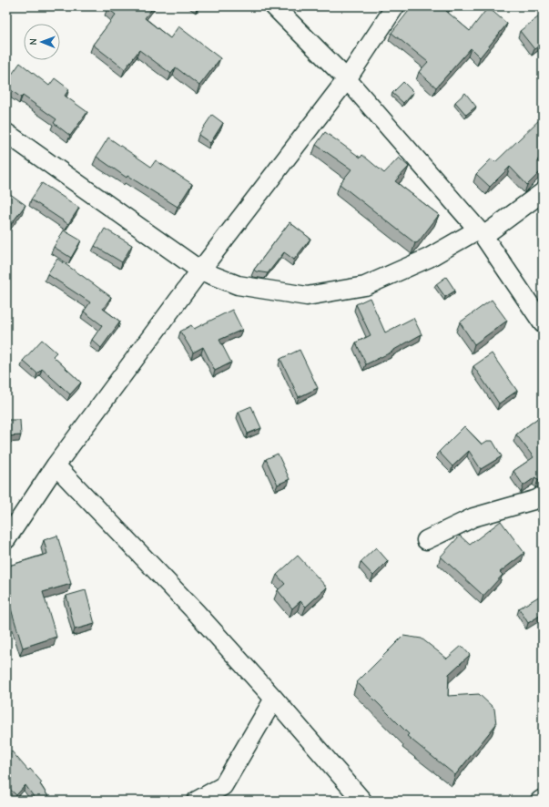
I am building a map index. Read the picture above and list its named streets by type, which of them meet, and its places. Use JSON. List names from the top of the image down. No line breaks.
{"north":"left"}
